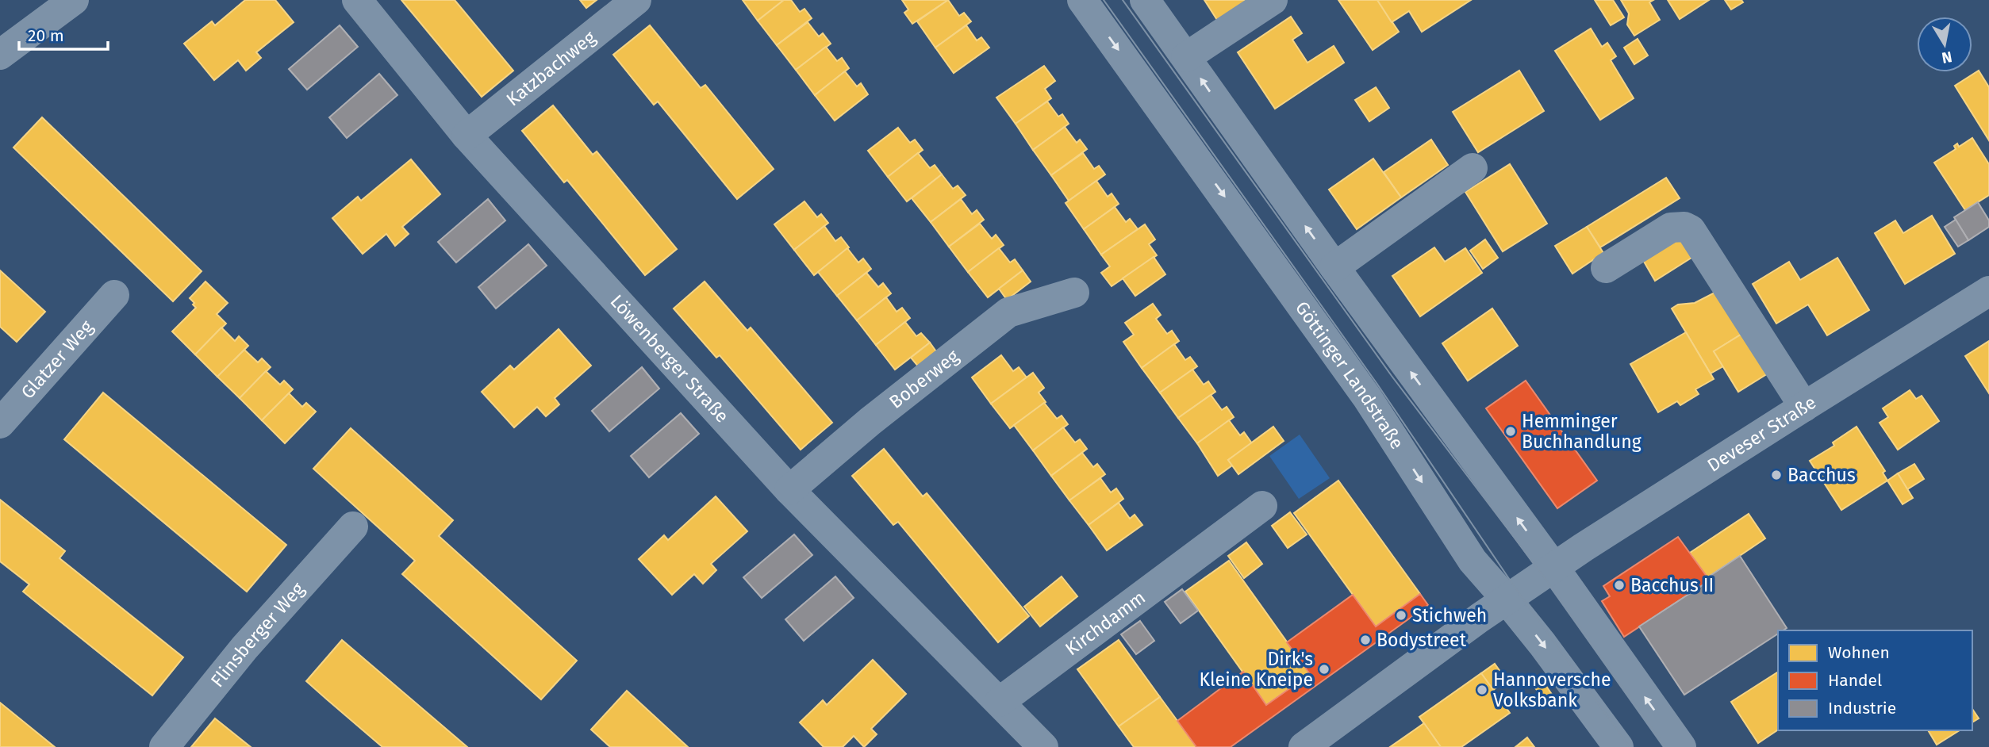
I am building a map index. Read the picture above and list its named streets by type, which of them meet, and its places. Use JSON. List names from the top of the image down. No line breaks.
{"streets":{"street":["Katzbachweg","Löwenberger Straße","Glatzer Weg","Göttinger Landstraße","Boberweg","Deveser Straße","Kirchdamm","Flinsberger Weg"]},"crossings":[["Katzbachweg","Löwenberger Straße"],["Löwenberger Straße","Boberweg"],["Löwenberger Straße","Kirchdamm"]],"places":["Hemminger Buchhandlung","Bacchus","Bacchus II","Stichweh","Bodystreet","Dirk's Kleine Kneipe","Hannoversche Volksbank"],"legend":["Wohnen","Handel","Industrie"],"scale_bar":"20 m","north":"bottom"}
